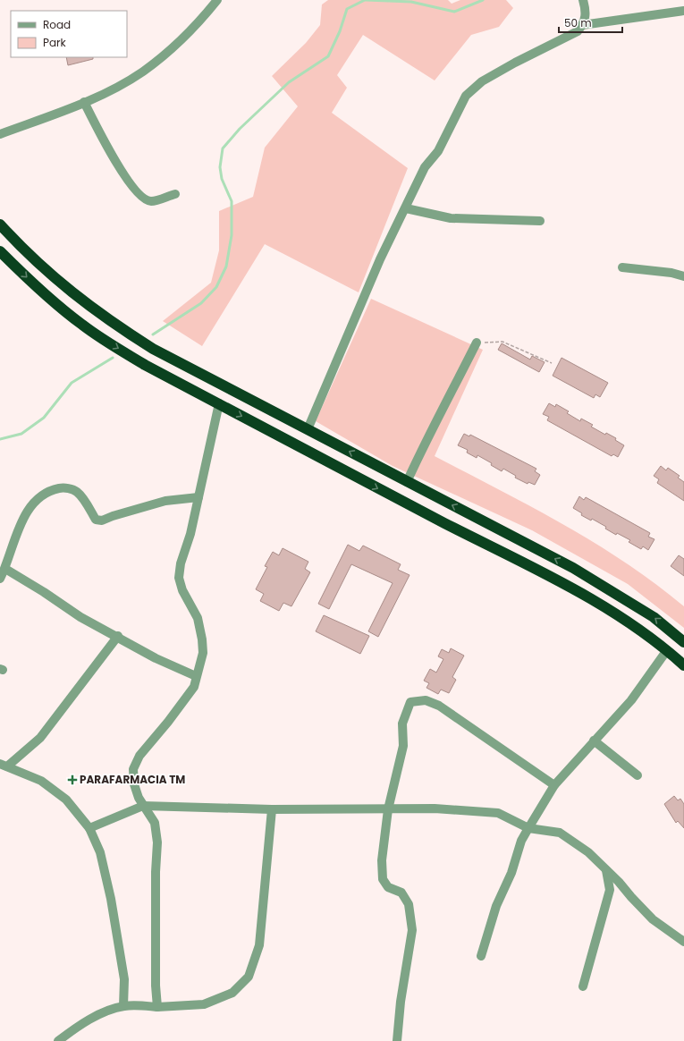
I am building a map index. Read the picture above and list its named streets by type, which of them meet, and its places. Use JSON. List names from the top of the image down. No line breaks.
{"places":{"health":["PARAFARMACIA TM"]},"legend":["Road","Park"],"scale_bar":"50 m"}
